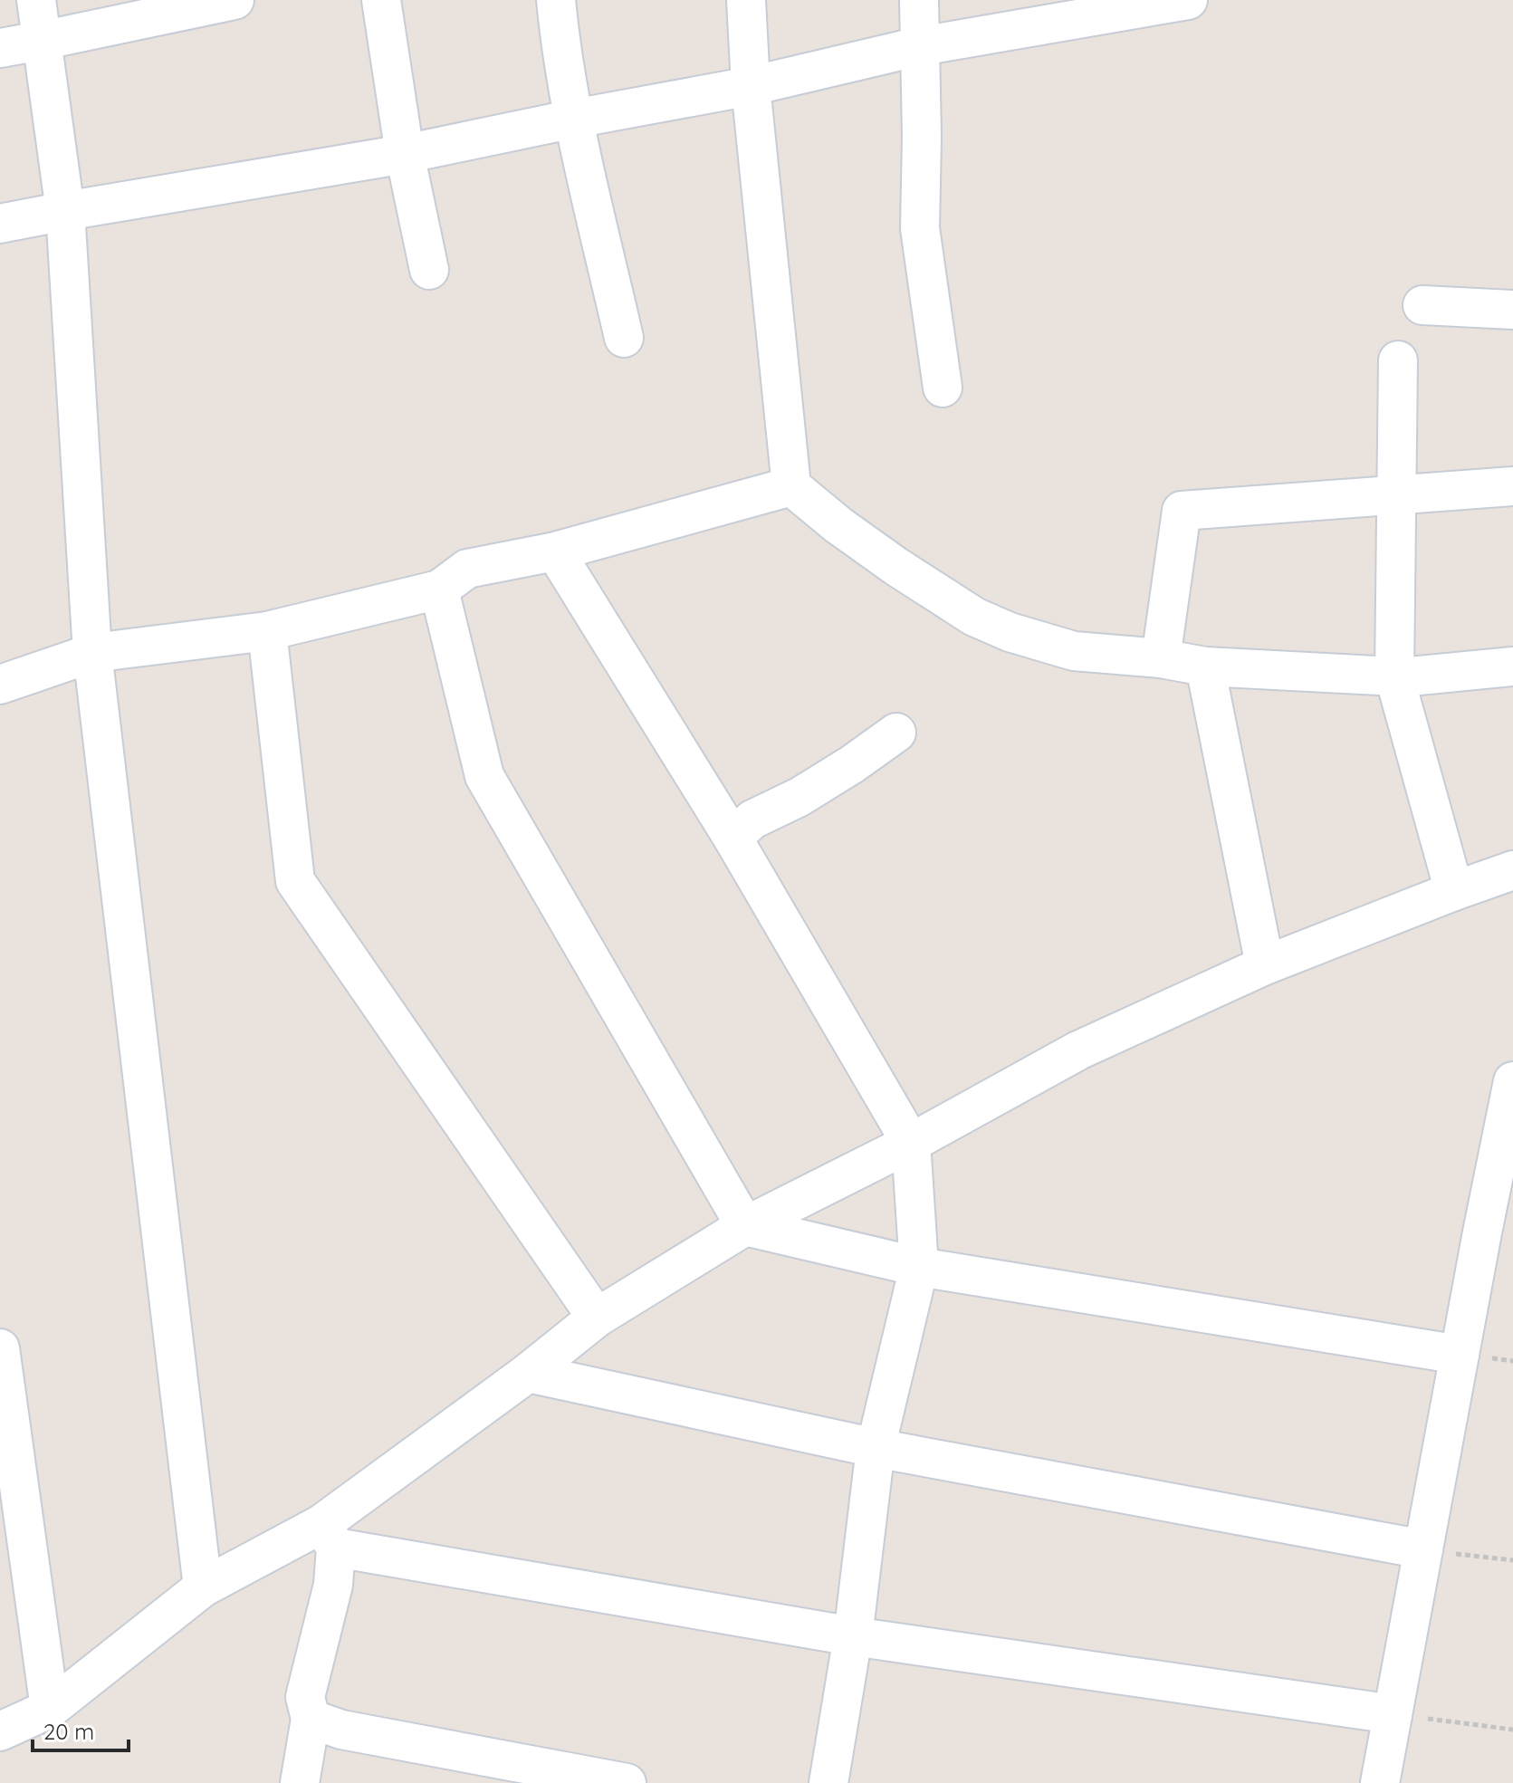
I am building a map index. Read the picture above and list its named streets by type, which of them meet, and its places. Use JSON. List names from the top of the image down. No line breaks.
{"scale_bar":"20 m"}
